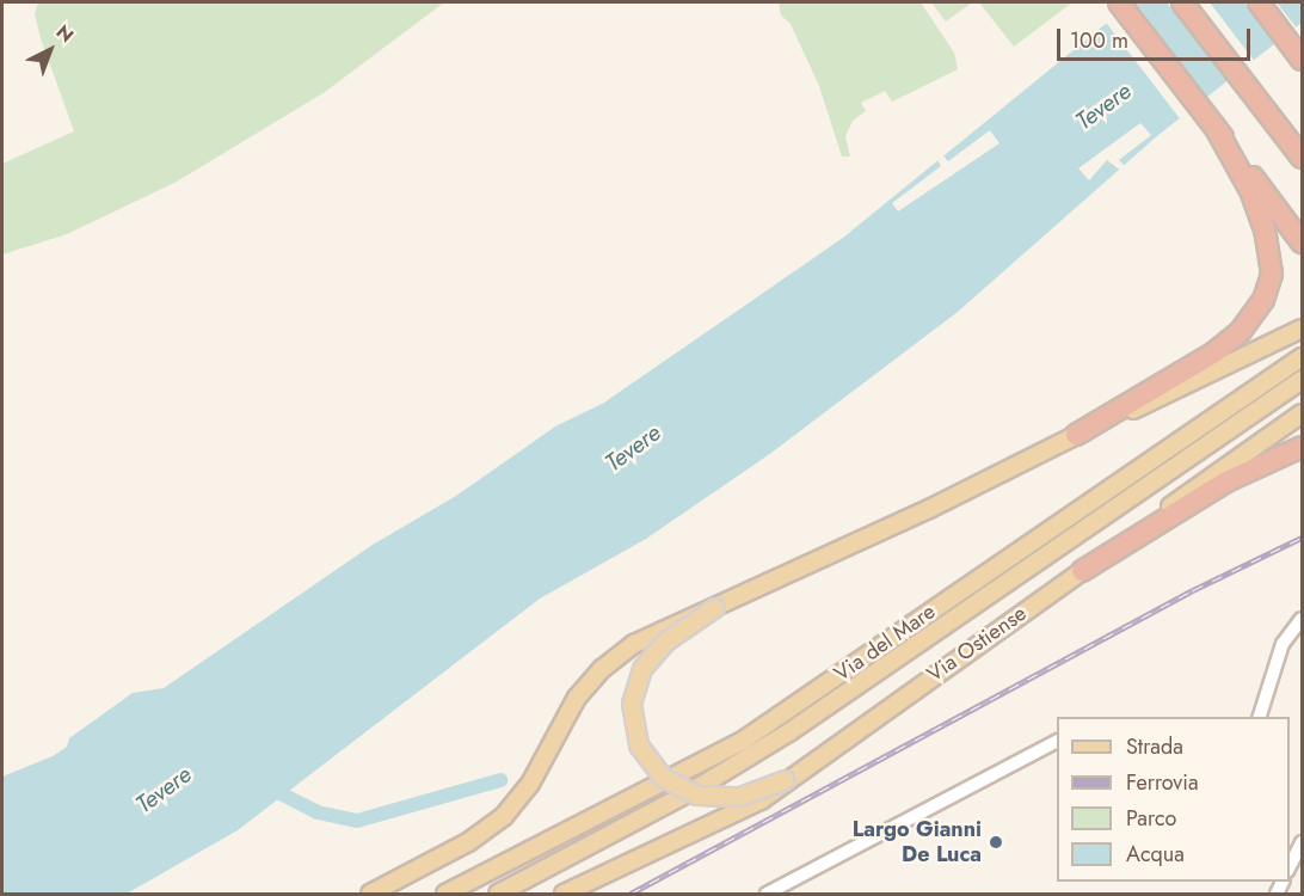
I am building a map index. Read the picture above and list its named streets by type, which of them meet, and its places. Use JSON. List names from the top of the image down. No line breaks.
{"streets":{"main road":["Via del Mare","Via Ostiense"]},"water":["Tevere"],"places":["Largo Gianni De Luca"],"legend":["Strada","Ferrovia","Parco","Acqua"],"scale_bar":"100 m","north":"top right"}
